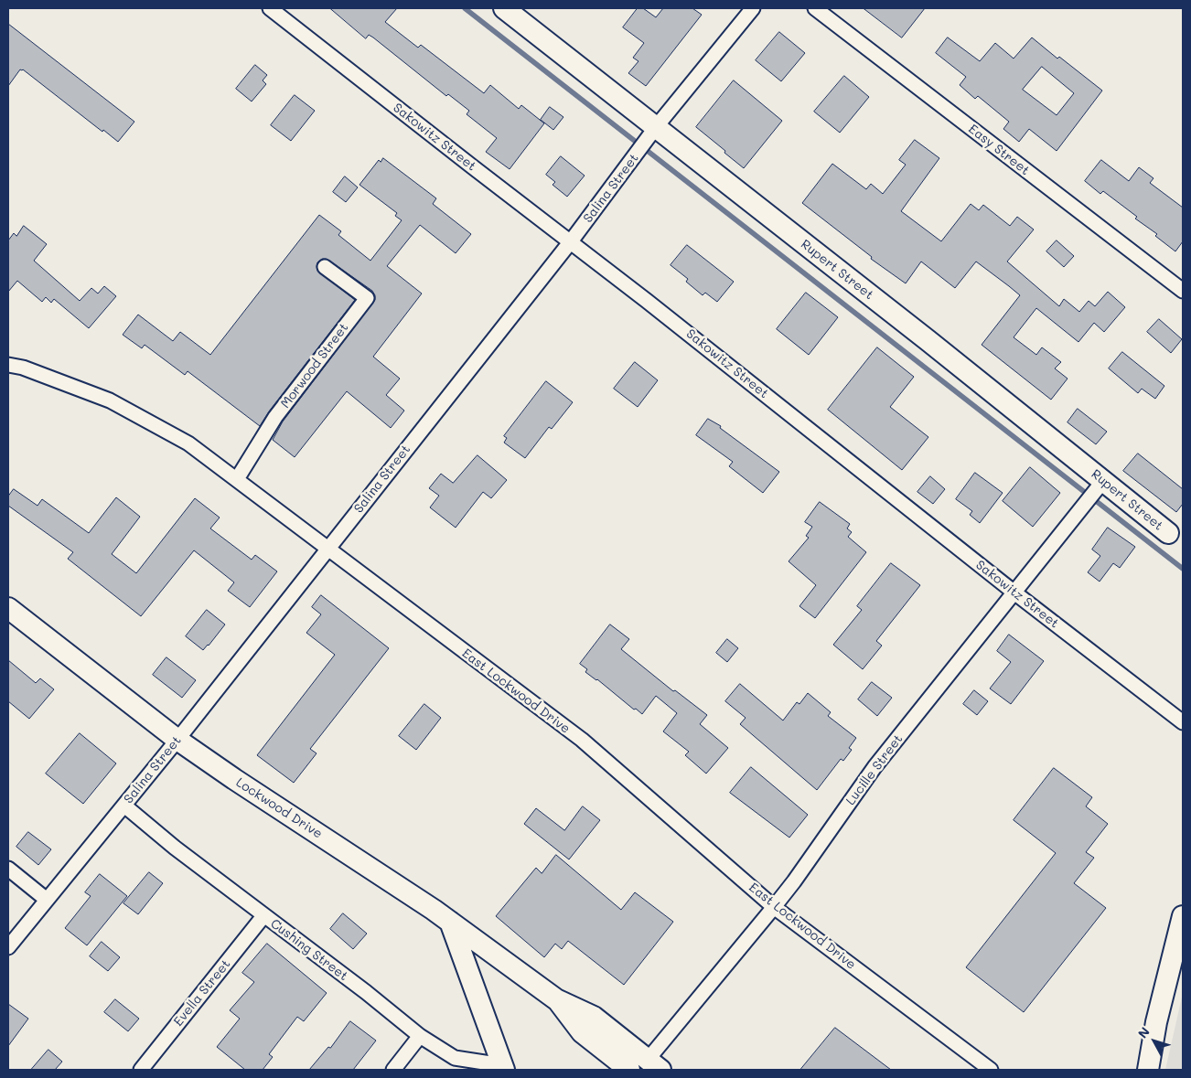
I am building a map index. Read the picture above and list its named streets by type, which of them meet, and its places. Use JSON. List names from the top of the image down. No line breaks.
{"streets":{"main road":["Rupert Street","Lockwood Drive"],"street":["Sakowitz Street","Easy Street","Salina Street","Morwood Street","East Lockwood Drive","Lucille Street","Cushing Street","Evella Street"]},"crossings":[["Sakowitz Street","Salina Street"],["Sakowitz Street","Lucille Street"],["Salina Street","Rupert Street"],["Salina Street","East Lockwood Drive"],["Salina Street","Lockwood Drive"],["Salina Street","Cushing Street"],["Rupert Street","Lucille Street"],["Morwood Street","East Lockwood Drive"],["East Lockwood Drive","Lucille Street"],["Lucille Street","Lockwood Drive"],["Cushing Street","Evella Street"]],"north":"top left"}
